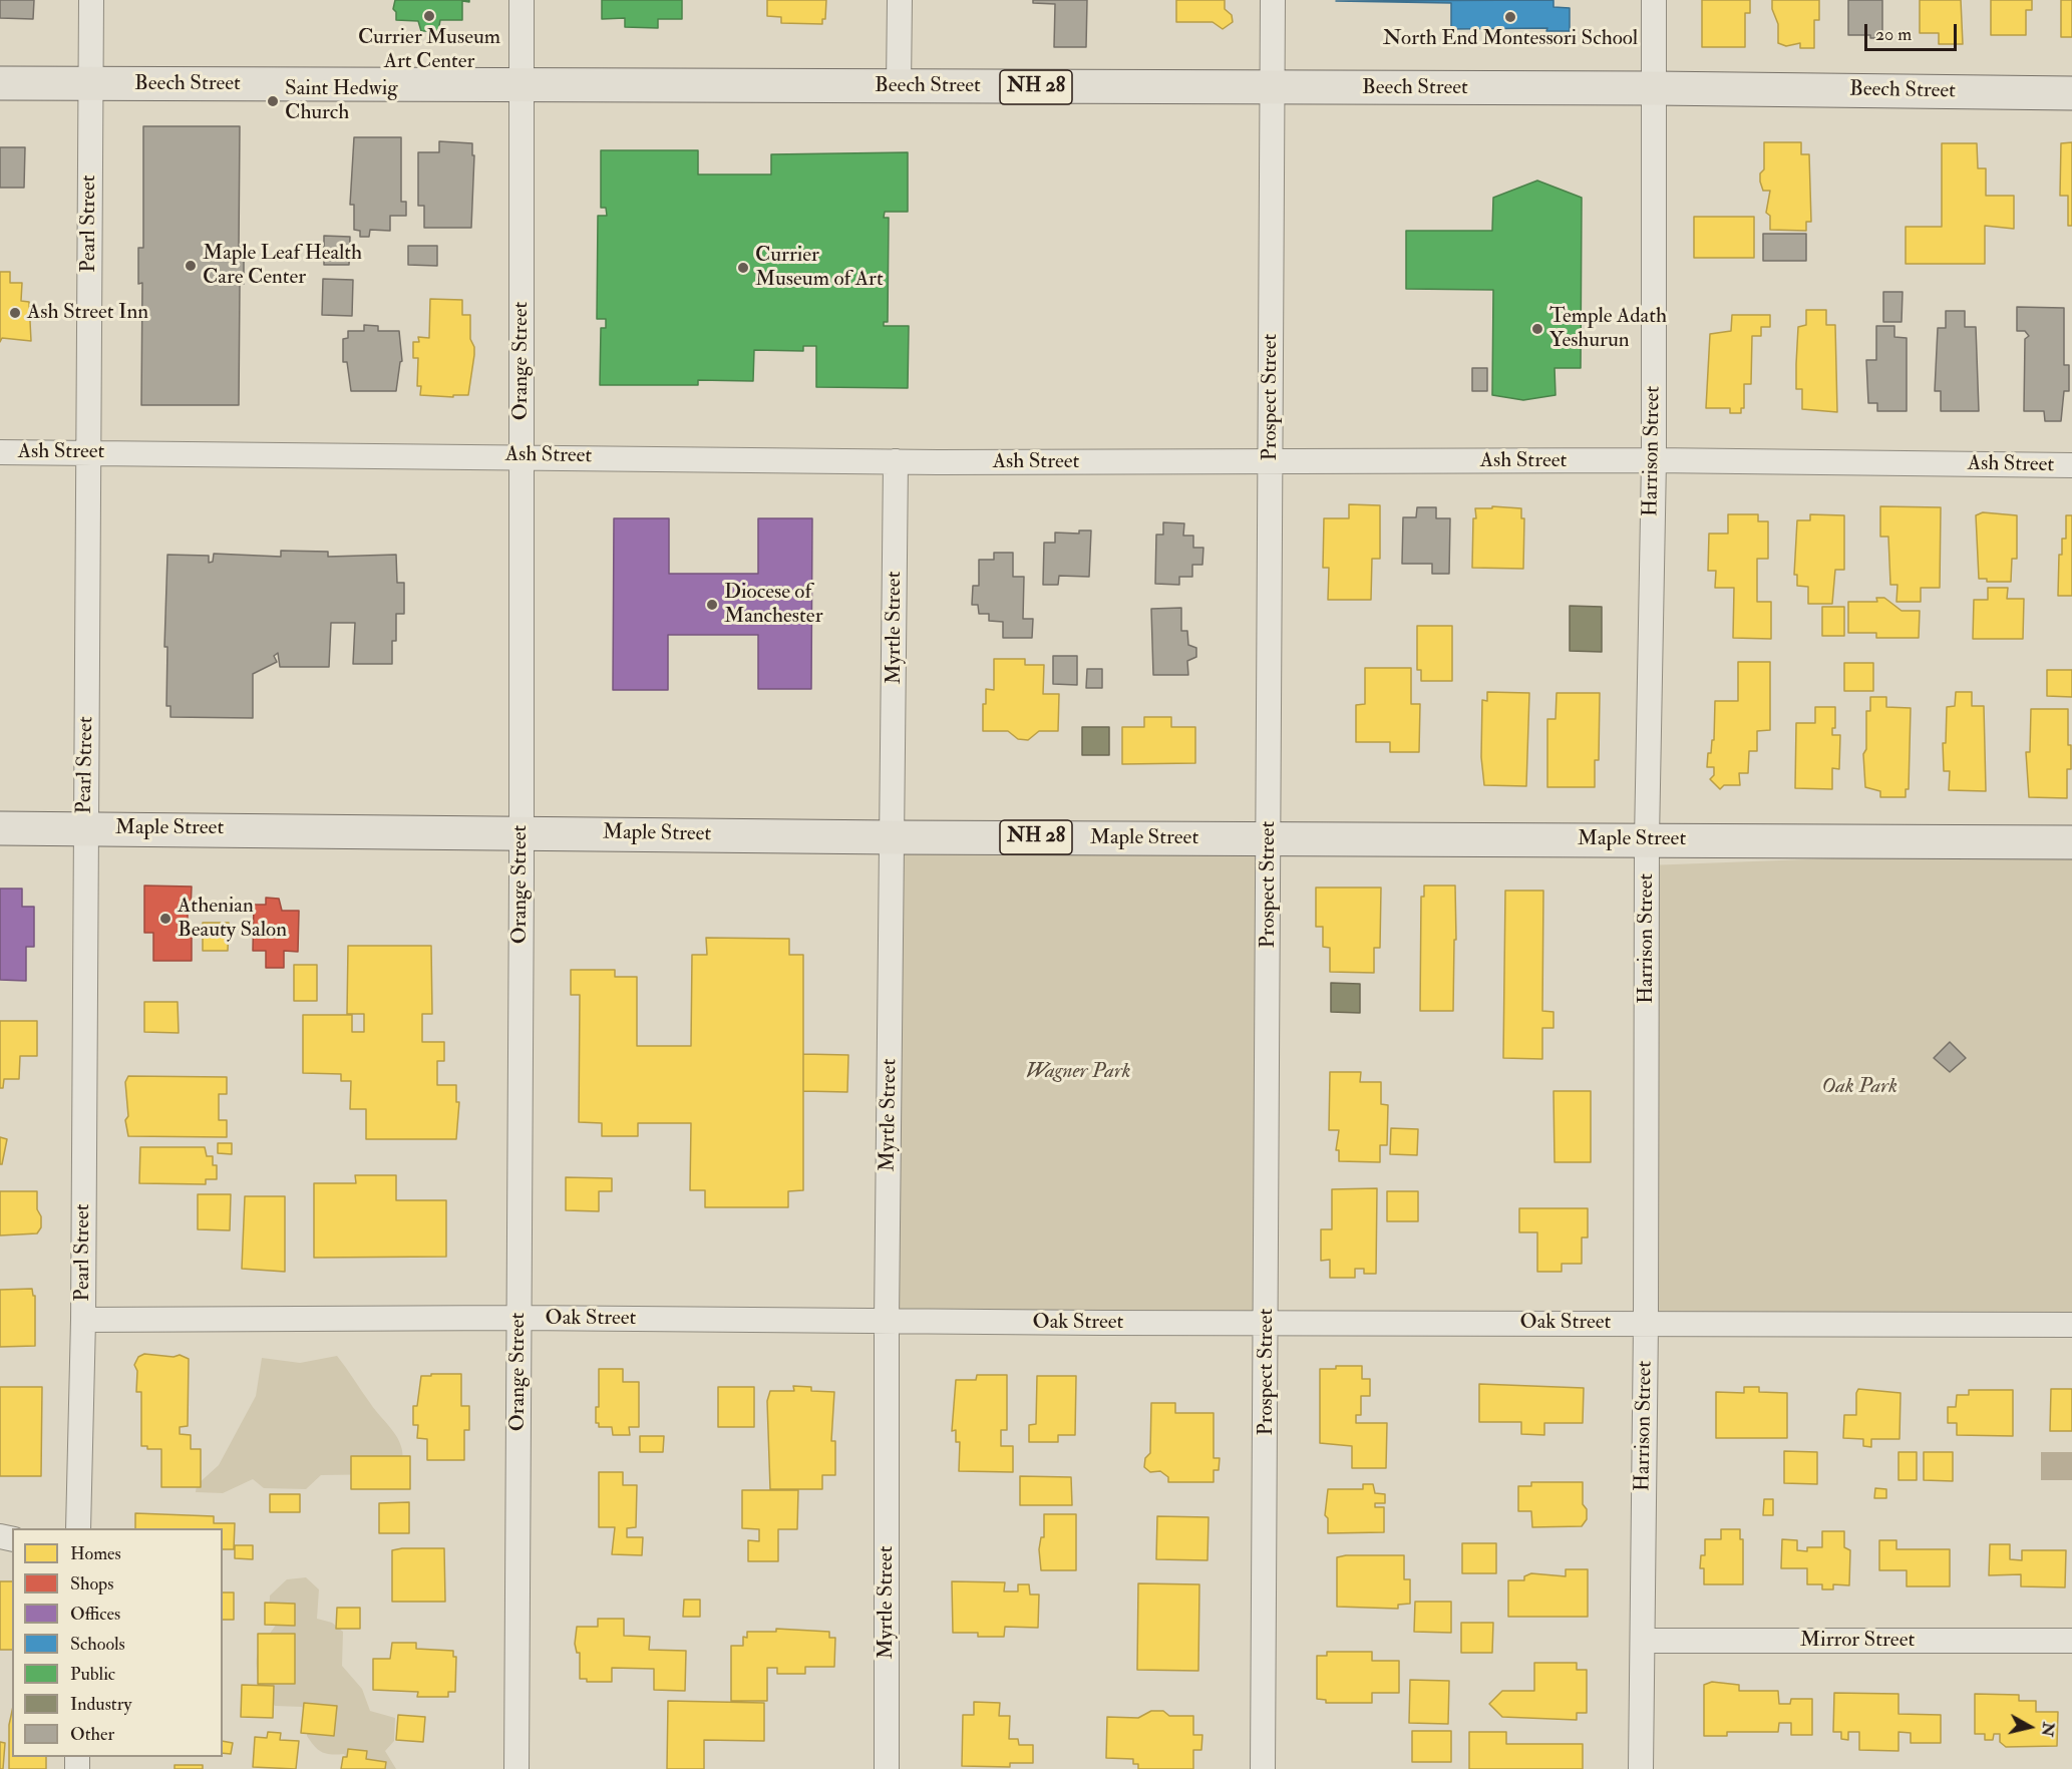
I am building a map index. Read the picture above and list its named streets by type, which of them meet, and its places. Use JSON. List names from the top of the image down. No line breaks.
{"streets":{"main road":["Beech Street","NH 28","Maple Street"],"street":["Pearl Street","Orange Street","Prospect Street","Harrison Street","Ash Street","Myrtle Street","Oak Street","Mirror Street"]},"crossings":[["Beech Street","Pearl Street"],["Beech Street","Orange Street"],["Beech Street","Prospect Street"],["Beech Street","Harrison Street"],["Pearl Street","Ash Street"],["Pearl Street","Maple Street"],["Pearl Street","Oak Street"],["Orange Street","Ash Street"],["Orange Street","Maple Street"],["Orange Street","Oak Street"],["Prospect Street","Ash Street"],["Prospect Street","Maple Street"],["Prospect Street","Oak Street"],["Harrison Street","Ash Street"],["Harrison Street","Maple Street"],["Harrison Street","Oak Street"],["Harrison Street","Mirror Street"],["Ash Street","Myrtle Street"],["Myrtle Street","Maple Street"],["Myrtle Street","Oak Street"]],"parks":["Wagner Park","Oak Park"],"places":["Currier Museum Art Center","North End Montessori School","Saint Hedwig Church","Maple Leaf Health Care Center","Currier Museum of Art","Ash Street Inn","Temple Adath Yeshurun","Diocese of Manchester","Athenian Beauty Salon"],"legend":["Homes","Shops","Offices","Schools","Public","Industry","Other"],"scale_bar":"20 m","north":"right"}
